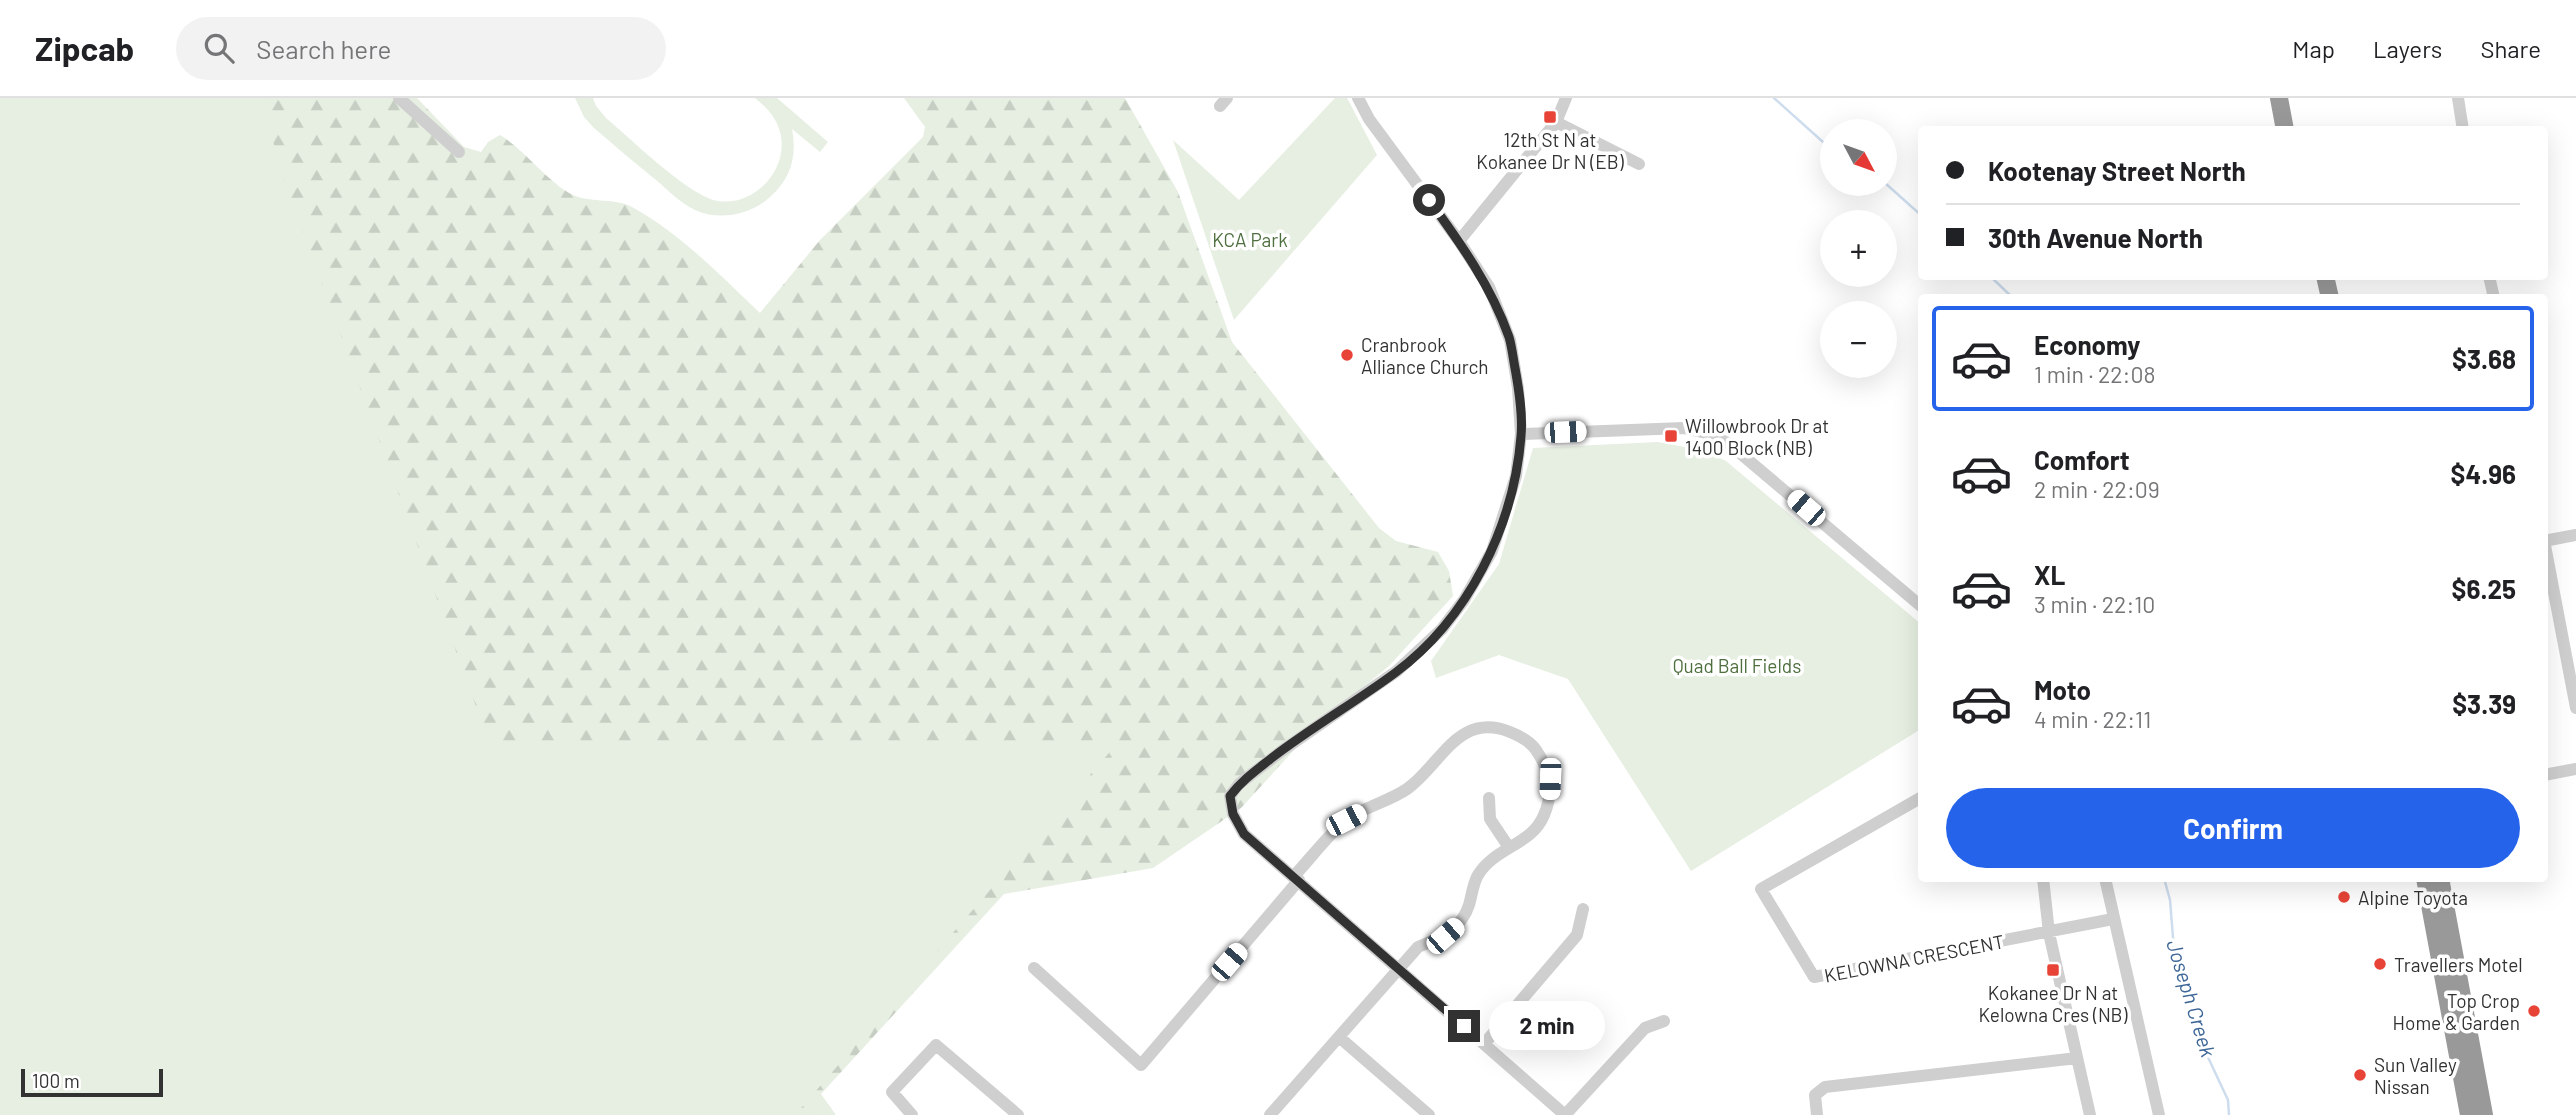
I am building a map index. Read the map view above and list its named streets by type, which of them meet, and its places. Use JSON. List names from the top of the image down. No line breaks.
{"streets":{"street":["KELOWNA CRESCENT"]},"water":["Joseph Creek"],"parks":["KCA Park","Quad Ball Fields"],"places":{"transit":["12th St N at Kokanee Dr N (EB)","Willowbrook Dr at 1400 Block (NB)","Kokanee Dr N at Kelowna Cres (NB)"],"other":["Cranbrook Alliance Church","Alpine Toyota","Travellers Motel","Top Crop Home & Garden","Sun Valley Nissan"]},"scale_bar":"100 m","north":"bottom right","page":{"header":"Zipcab","search":"Search here","nav":["Map","Layers","Share"],"map_buttons":["+","−"],"banner":["Kootenay Street North","30th Avenue North"],"list":[{"name":"Economy","note":"1 min · 22:08","value":"$3.68"},{"name":"Comfort","note":"2 min · 22:09","value":"$4.96"},{"name":"XL","note":"3 min · 22:10","value":"$6.25"},{"name":"Moto","note":"4 min · 22:11","value":"$3.39"}],"buttons":"Confirm","bubble":"2 min","scale":"100 m"}}
